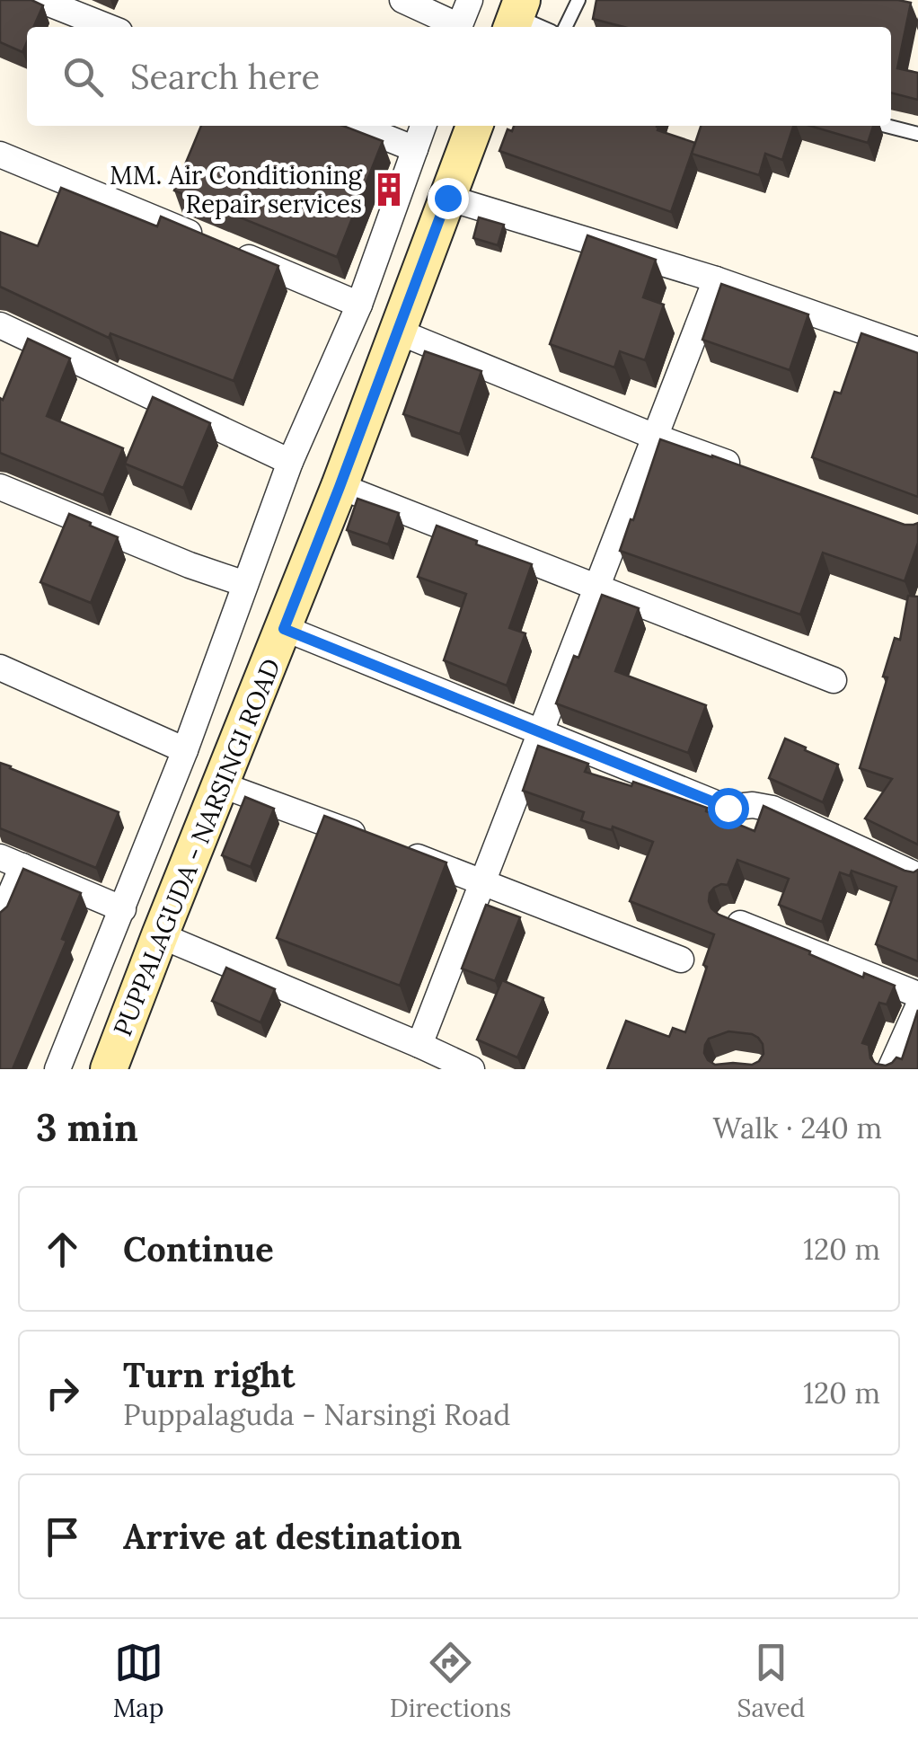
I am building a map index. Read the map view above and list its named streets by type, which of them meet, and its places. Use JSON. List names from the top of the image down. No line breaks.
{"streets":{"street":["PUPPALAGUDA - NARSINGI ROAD"]},"places":{"building":["MM. Air Conditioning Repair services"]},"page":{"search":"Search here","heading":["3 min","Walk · 240 m"],"list":[["Continue","120 m"],["Turn right","Puppalaguda - Narsingi Road","120 m"],"Arrive at destination"],"nav":["Map","Directions","Saved"]}}
